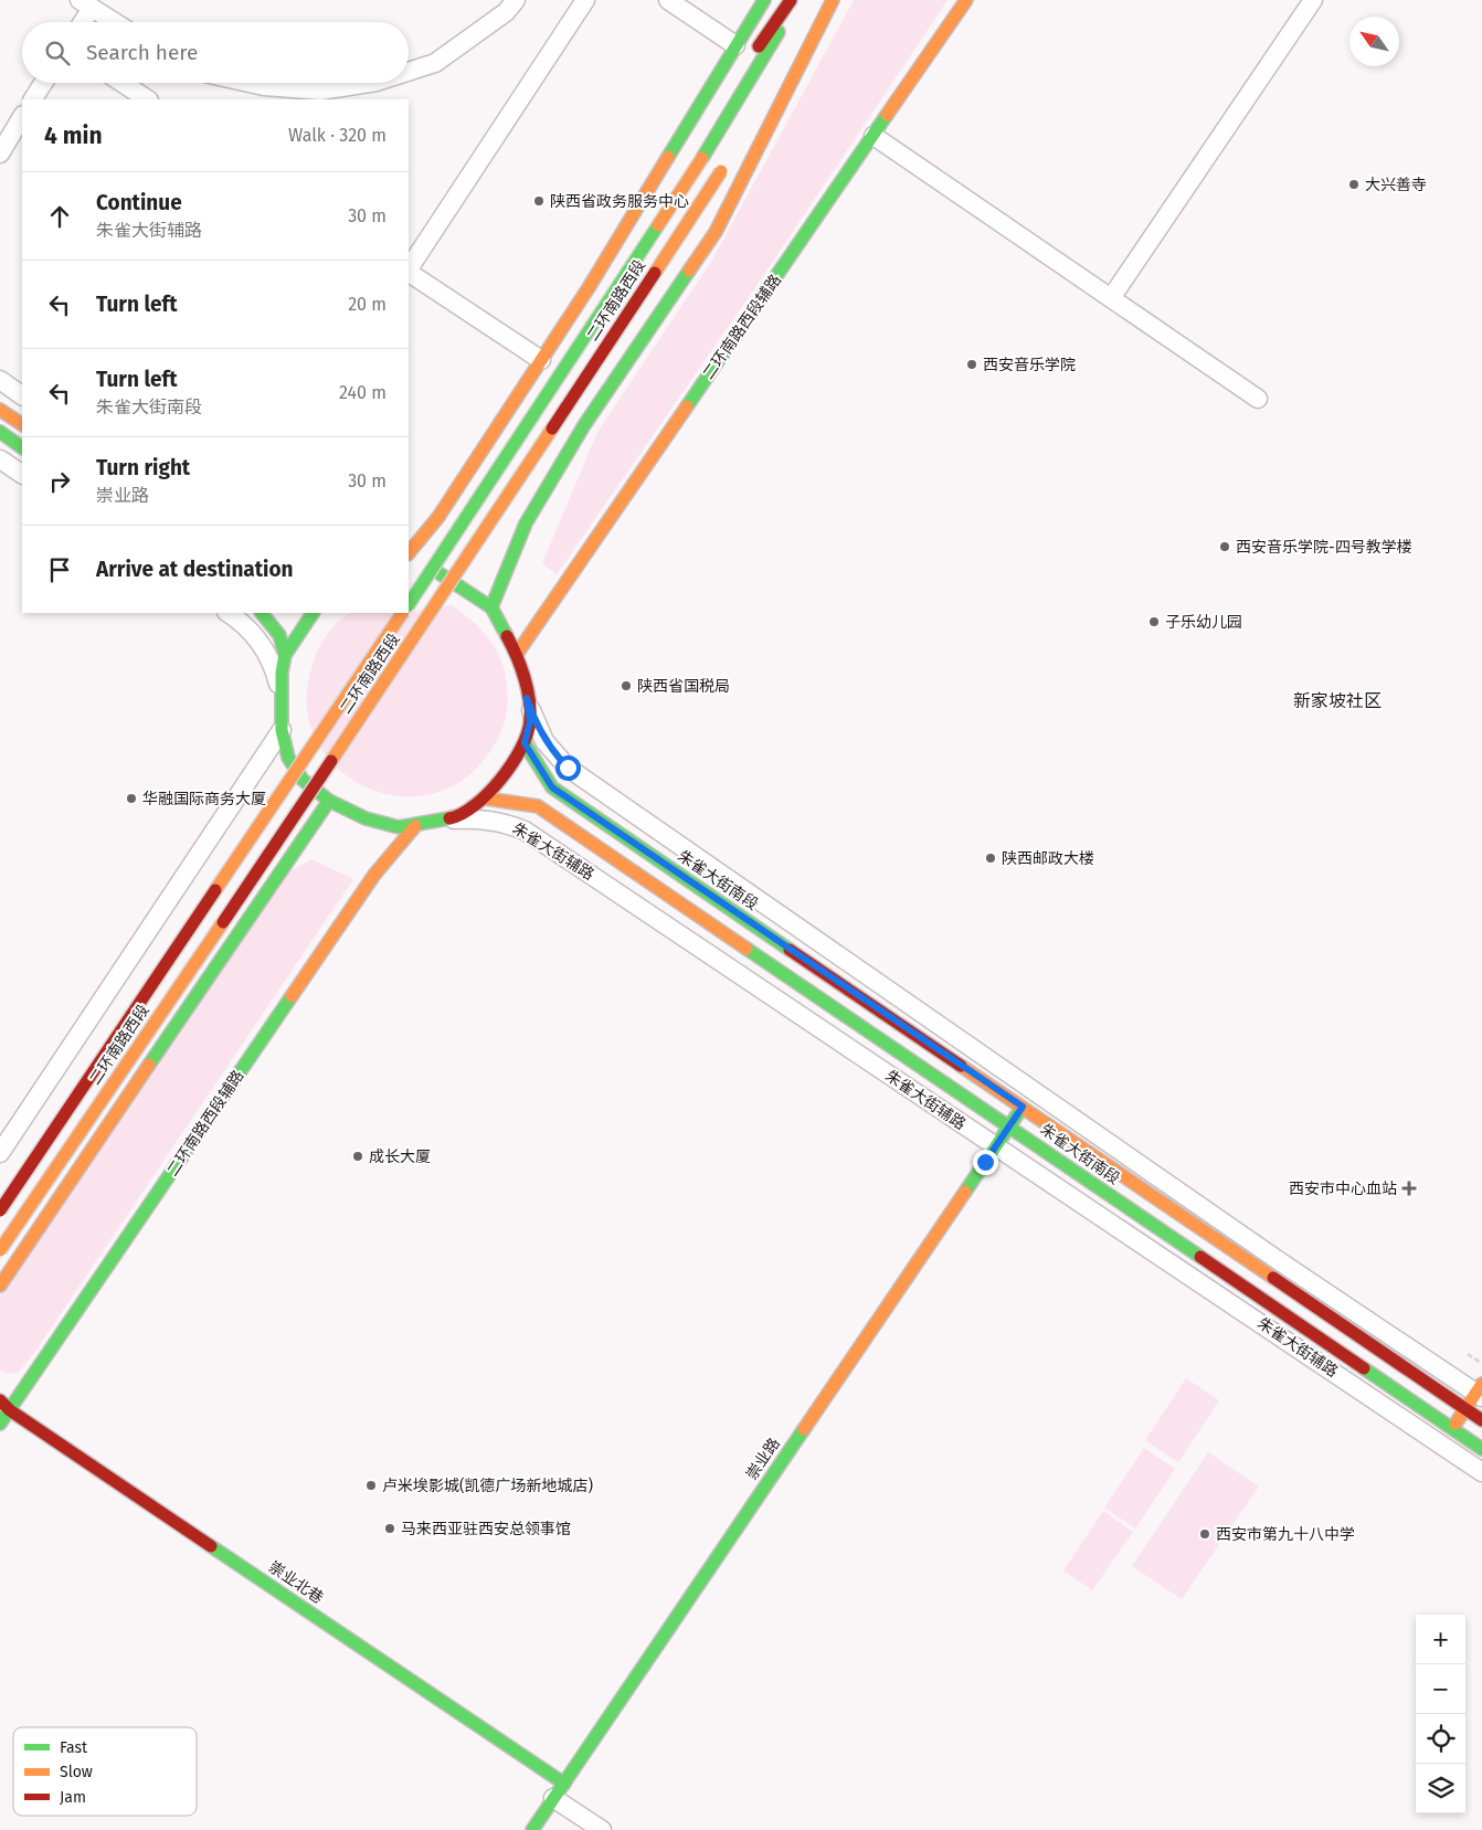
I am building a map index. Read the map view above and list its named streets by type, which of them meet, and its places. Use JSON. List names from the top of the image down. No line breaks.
{"streets":{"main road":["二环南路西段","二环南路西段辅路","朱雀大街南段","崇业路","崇业北巷"],"street":["朱雀大街辅路"]},"crossings":[["二环南路西段辅路","崇业北巷"],["朱雀大街辅路","崇业路"],["朱雀大街南段","崇业路"],["崇业路","崇业北巷"]],"districts":["新家坡社区"],"places":{"other":["大兴善寺","陕西省政务服务中心","西安音乐学院","西安音乐学院-四号教学楼","子乐幼儿园","陕西省国税局","华融国际商务大厦","陕西邮政大楼","成长大厦","卢米埃影城(凯德广场新地城店)","马来西亚驻西安总领事馆","西安市第九十八中学"],"health":["西安市中心血站"]},"legend":["Fast","Slow","Jam"],"north":"top left","page":{"search":"Search here","heading":["4 min","Walk · 320 m"],"list":[["Continue","朱雀大街辅路","30 m"],["Turn left","20 m"],["Turn left","朱雀大街南段","240 m"],["Turn right","崇业路","30 m"],"Arrive at destination"],"map_buttons":["+","−"]}}
